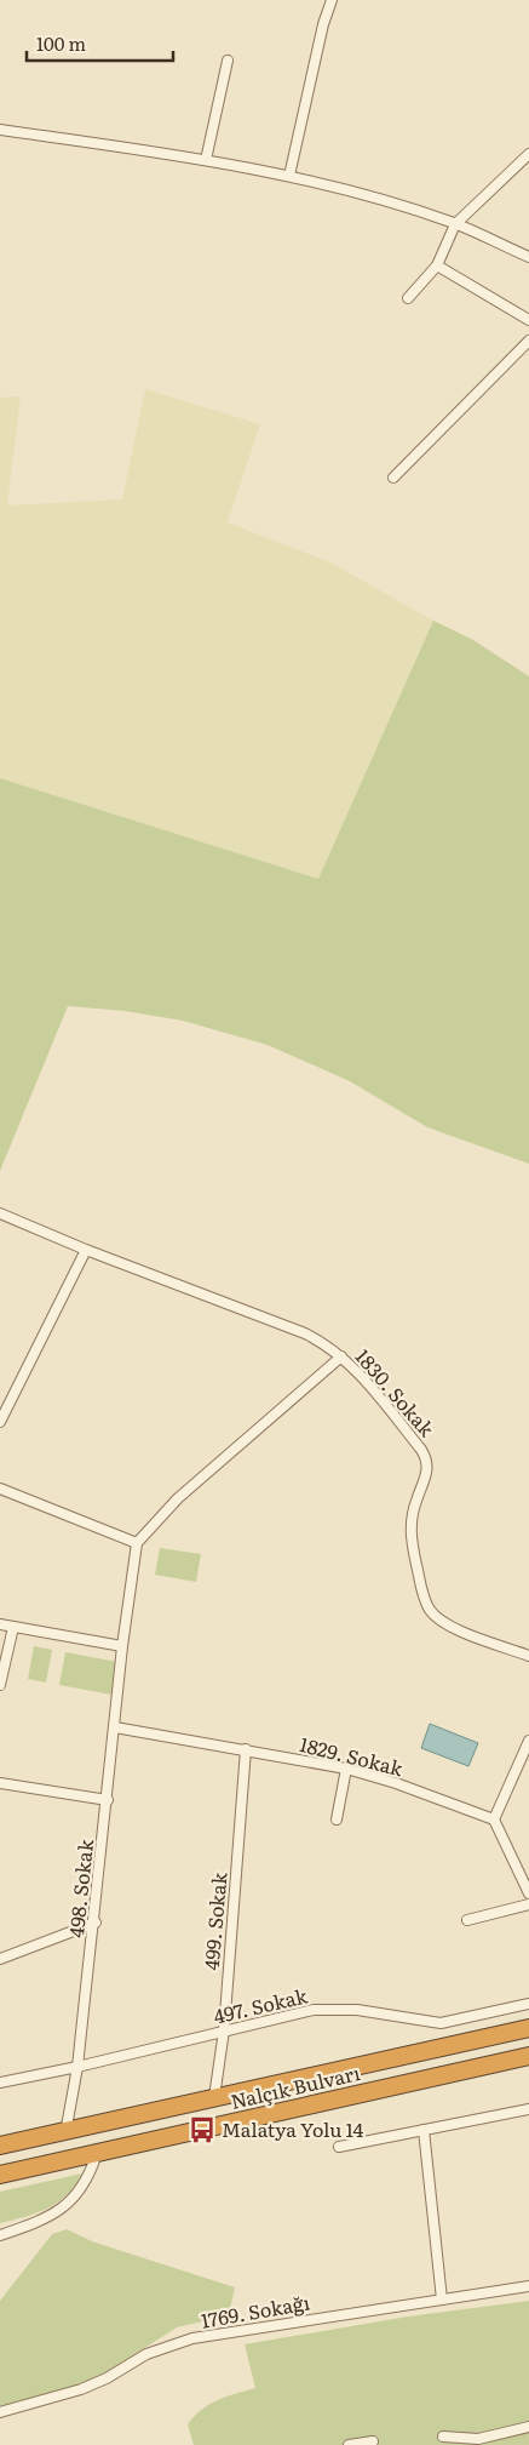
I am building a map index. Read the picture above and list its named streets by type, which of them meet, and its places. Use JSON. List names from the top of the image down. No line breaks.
{"streets":{"highway":["Nalçık Bulvarı"],"street":["1830. Sokak","1829. Sokak","498. Sokak","499. Sokak","497. Sokak","1769. Sokağı"]},"crossings":[["1829. Sokak","498. Sokak"],["1829. Sokak","499. Sokak"],["498. Sokak","497. Sokak"],["498. Sokak","Nalçık Bulvarı"],["499. Sokak","497. Sokak"],["499. Sokak","Nalçık Bulvarı"]],"places":{"bus stop":["Malatya Yolu 14"]},"scale_bar":"100 m"}
